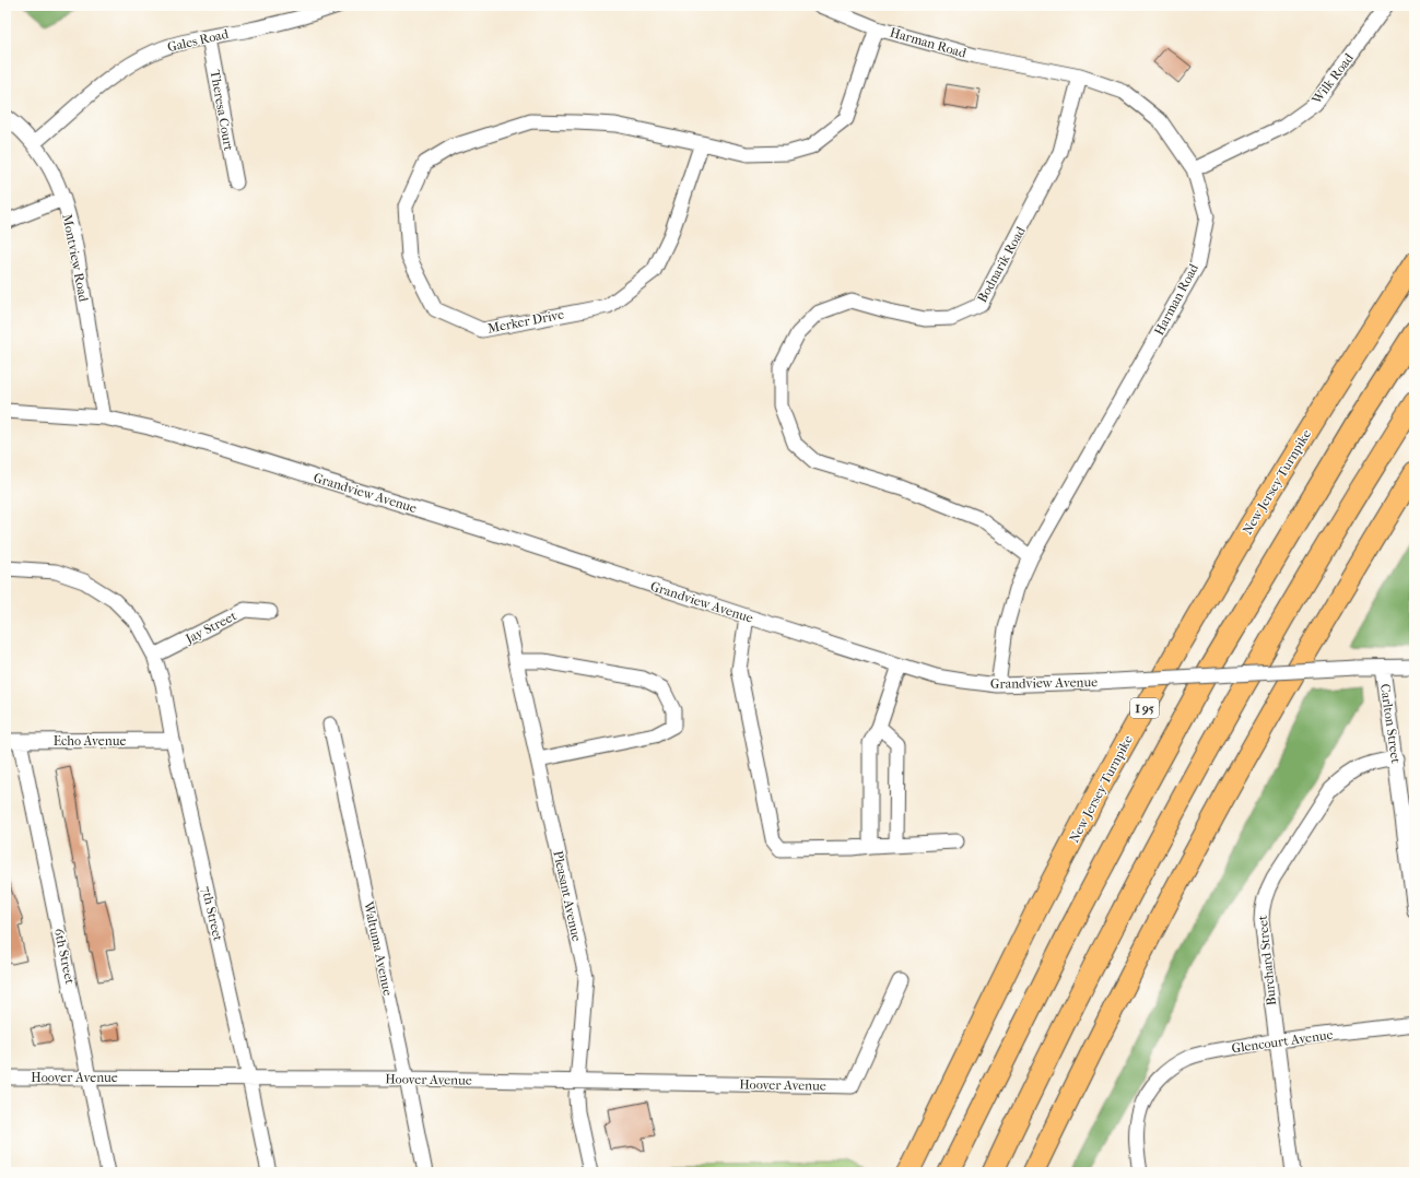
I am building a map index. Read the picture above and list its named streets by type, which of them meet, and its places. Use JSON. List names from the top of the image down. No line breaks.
{"streets":{"highway":["New Jersey Turnpike","I 95"],"street":["Gales Road","Harman Road","Wilk Road","Theresa Court","Montview Road","Bodnarik Road","Merker Drive","Grandview Avenue","Jay Street","Carlton Street","Echo Avenue","Pleasant Avenue","7th Street","Waltuma Avenue","6th Street","Burchard Street","Glencourt Avenue","Hoover Avenue"]},"crossings":[["Gales Road","Theresa Court"],["Gales Road","Montview Road"],["Harman Road","Wilk Road"],["Harman Road","Bodnarik Road"],["Harman Road","Merker Drive"],["Harman Road","Grandview Avenue"],["Montview Road","Grandview Avenue"],["Grandview Avenue","Carlton Street"],["Jay Street","7th Street"],["Carlton Street","Burchard Street"],["Echo Avenue","7th Street"],["Echo Avenue","6th Street"],["Pleasant Avenue","Hoover Avenue"],["7th Street","Hoover Avenue"],["Waltuma Avenue","Hoover Avenue"],["6th Street","Hoover Avenue"],["Burchard Street","Glencourt Avenue"]]}
